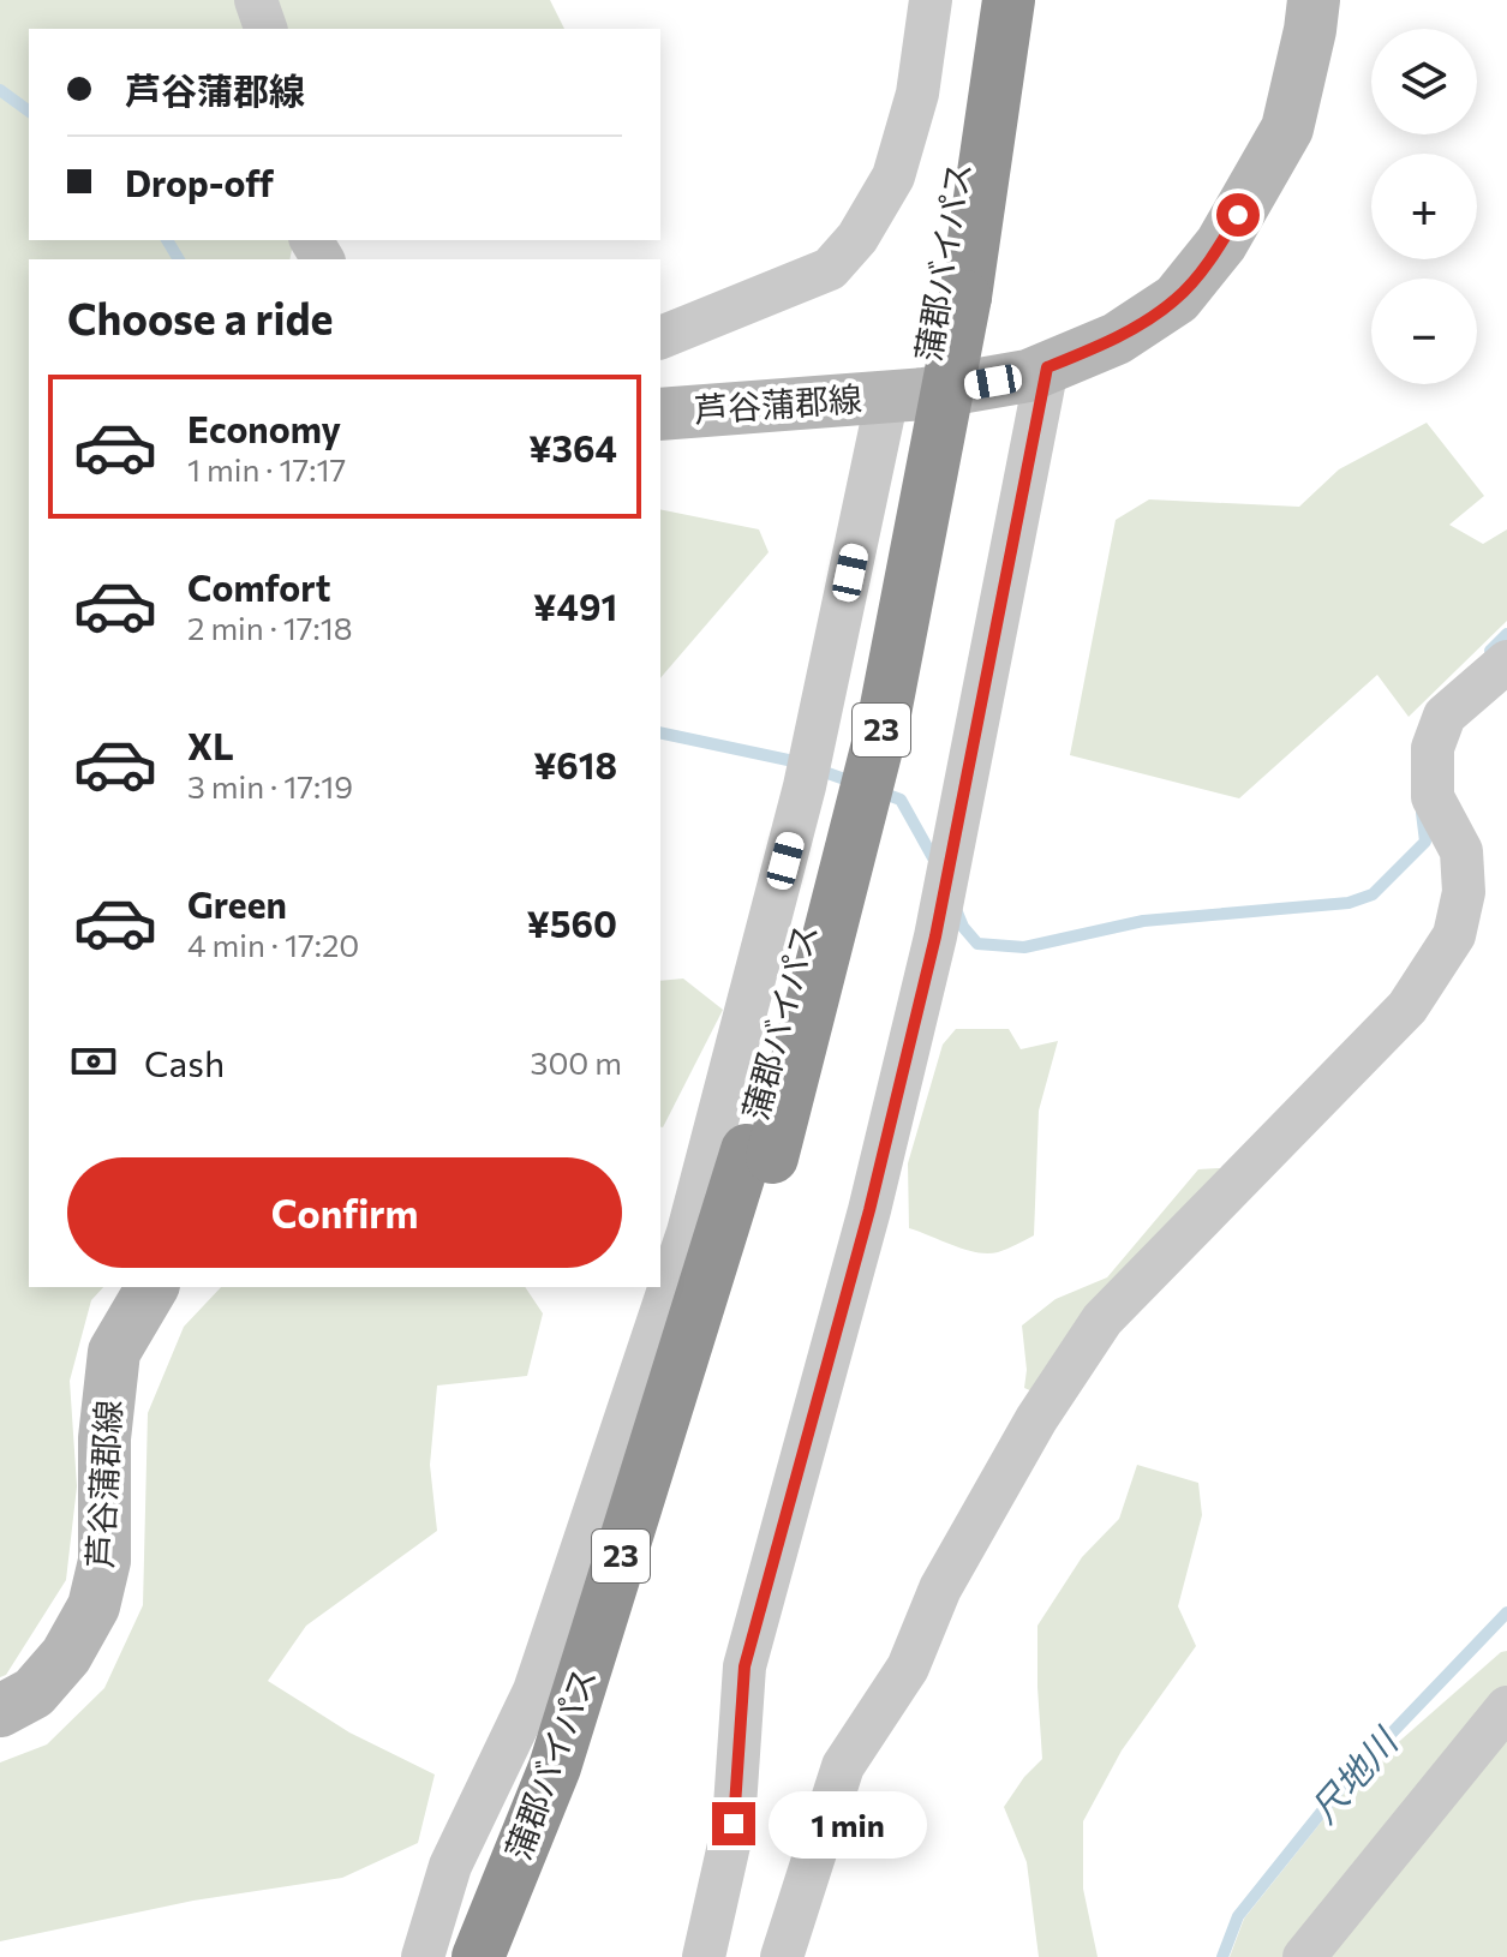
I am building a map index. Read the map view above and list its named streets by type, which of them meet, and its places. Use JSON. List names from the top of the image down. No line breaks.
{"streets":{"highway":["蒲郡バイパス","23"],"main road":["芦谷蒲郡線"]},"water":["尺地川"],"page":{"map_buttons":["+","−"],"banner":["芦谷蒲郡線","Drop-off"],"heading":"Choose a ride","list":[{"name":"Economy","note":"1 min · 17:17","value":"¥364"},{"name":"Comfort","note":"2 min · 17:18","value":"¥491"},{"name":"XL","note":"3 min · 17:19","value":"¥618"},{"name":"Green","note":"4 min · 17:20","value":"¥560"}],"pay":["Cash","300 m"],"buttons":"Confirm","bubble":"1 min"}}
